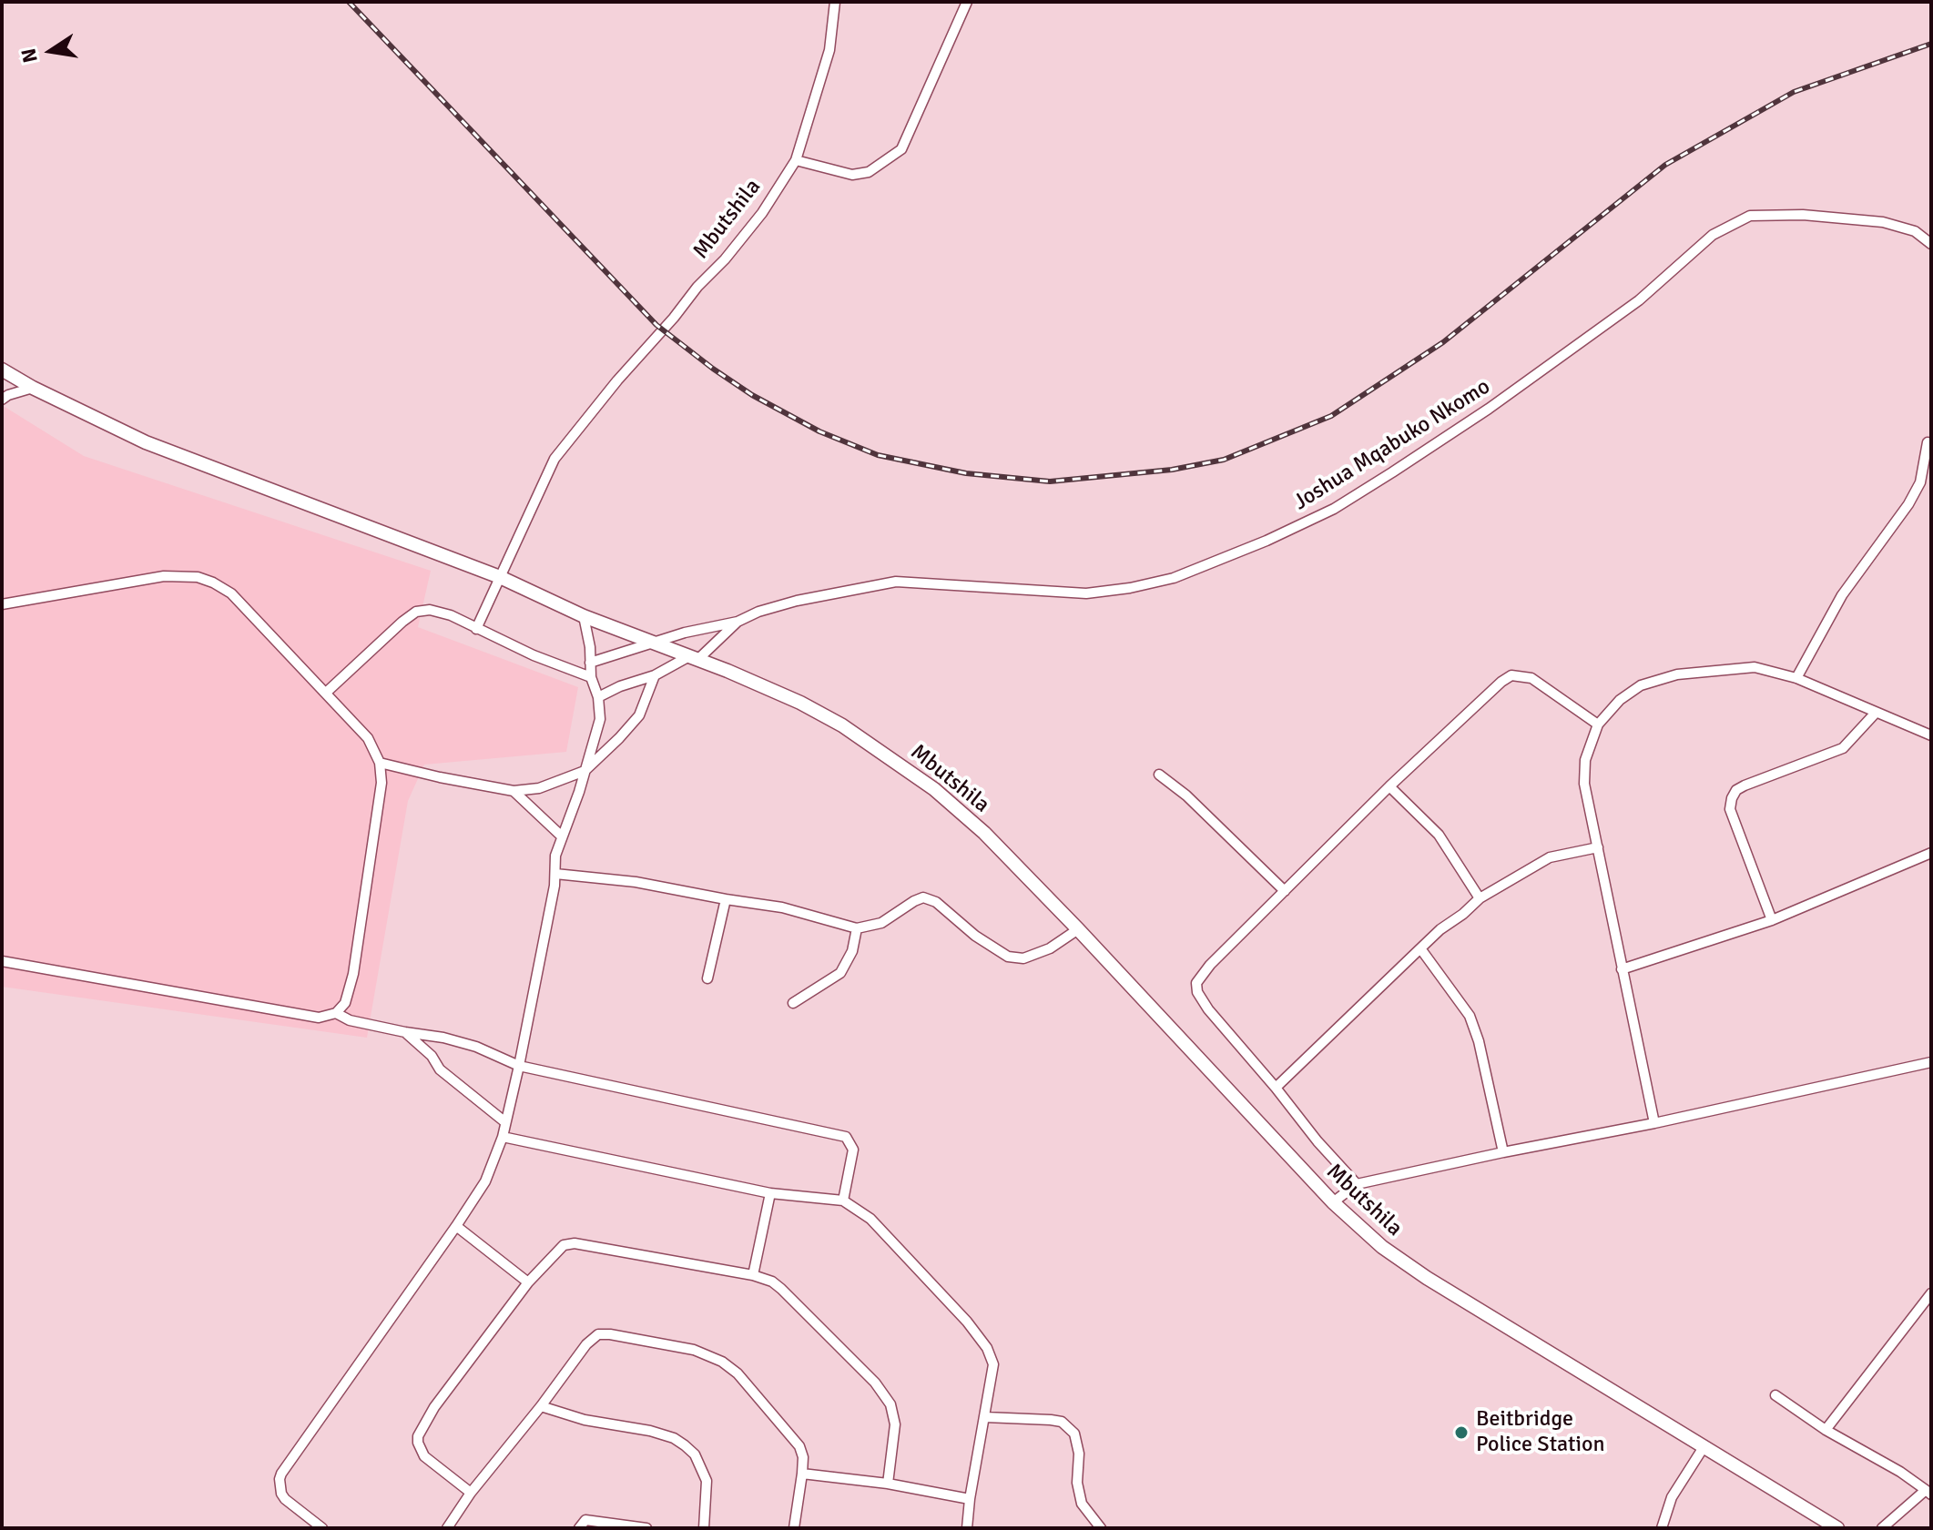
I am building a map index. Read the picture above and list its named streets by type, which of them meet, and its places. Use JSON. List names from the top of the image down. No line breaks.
{"streets":{"street":["Mbutshila","Joshua Mqabuko Nkomo"]},"places":["Beitbridge Police Station"],"north":"left"}
